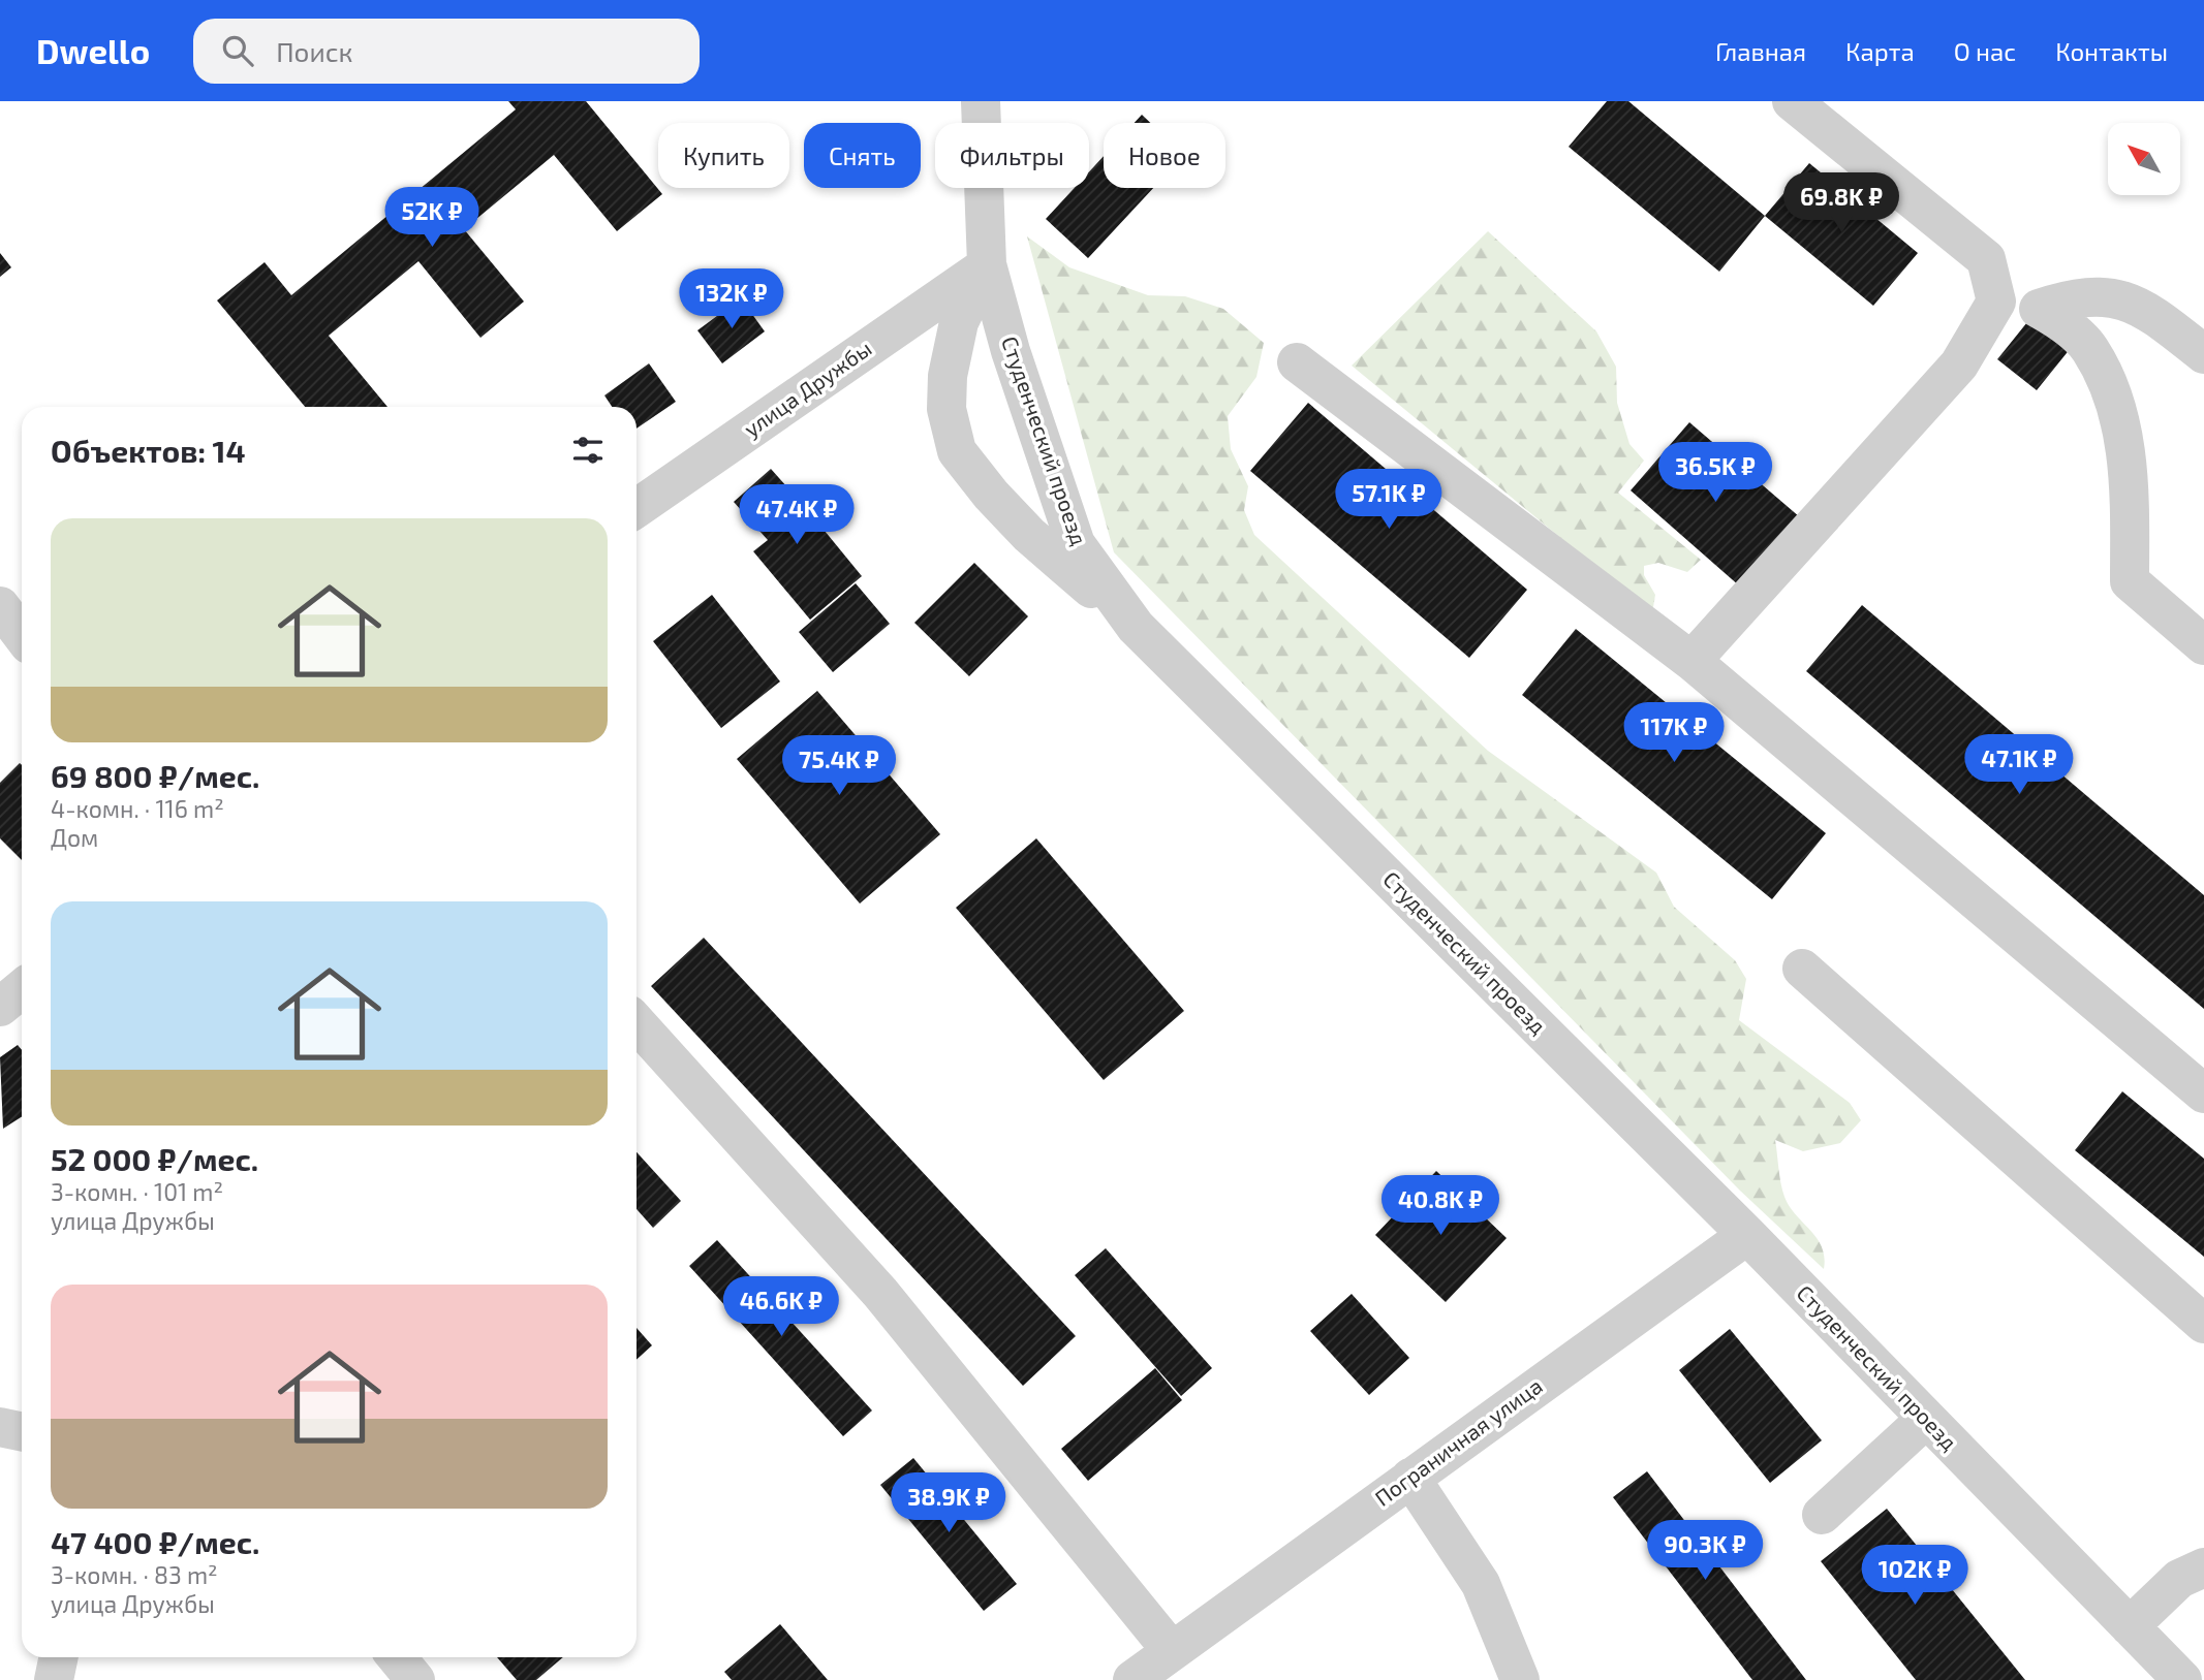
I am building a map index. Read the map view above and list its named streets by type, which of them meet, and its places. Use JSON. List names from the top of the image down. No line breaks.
{"streets":{"street":["улица Дружбы","Студенческий проезд","Пограничная улица"]},"crossings":[["улица Дружбы","Студенческий проезд"],["Студенческий проезд","Пограничная улица"]],"north":"top left","page":{"header":"Dwello","search":"Поиск","nav":["Главная","Карта","О нас","Контакты"],"chip":["Купить","Снять","Фильтры","Новое"],"price":["69.8K ₽","52K ₽","132K ₽","36.5K ₽","57.1K ₽","47.4K ₽","117K ₽","47.1K ₽","75.4K ₽","40.8K ₽","46.6K ₽","38.9K ₽","90.3K ₽","102K ₽"],"heading":"Объектов: 14","list":[{"name":"69 800 ₽/мес.","note":"4-комн. · 116 m² · Дом"},{"name":"52 000 ₽/мес.","note":"3-комн. · 101 m² · улица Дружбы"},{"name":"47 400 ₽/мес.","note":"3-комн. · 83 m² · улица Дружбы"}]}}
